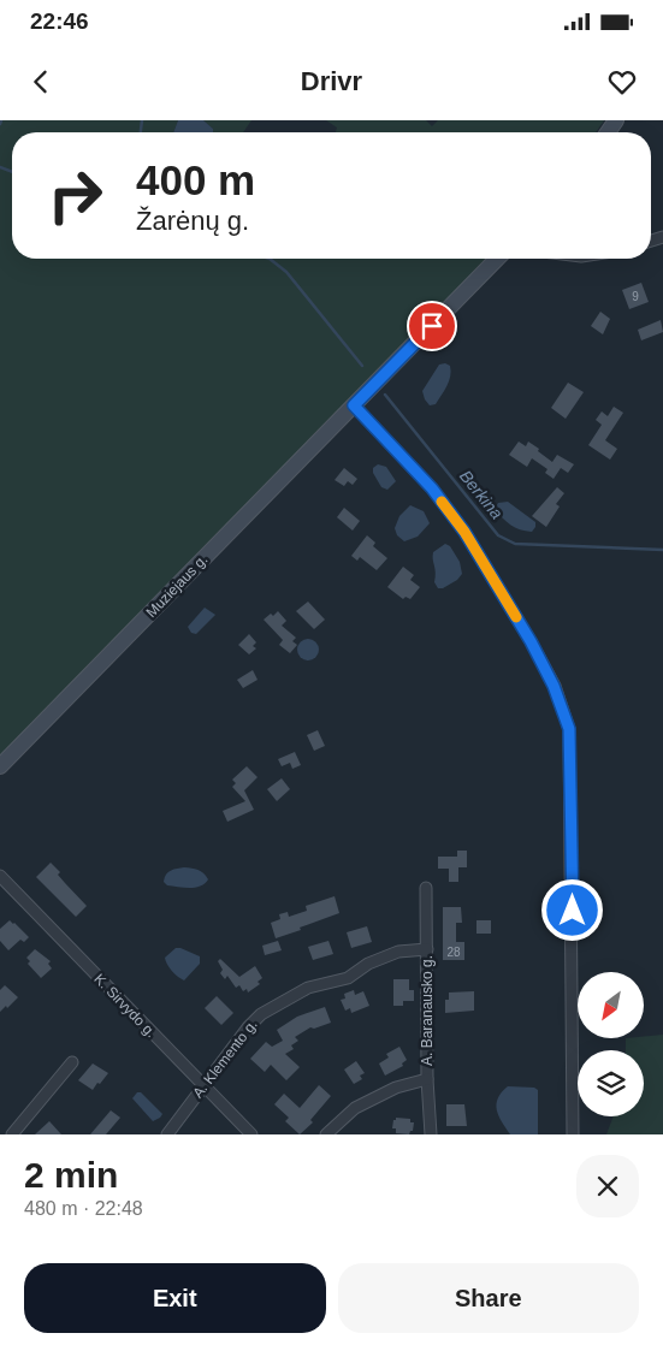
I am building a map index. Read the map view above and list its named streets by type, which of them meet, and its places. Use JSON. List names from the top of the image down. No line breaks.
{"streets":{"main road":["Muziejaus g."],"street":["K. Sirvydo g.","A. Baranausko g.","A. Klemento g."]},"crossings":[["K. Sirvydo g.","A. Klemento g."],["A. Baranausko g.","A. Klemento g."]],"water":["Berkina"],"house_numbers":["9","28"],"north":"bottom left","page":{"status":"22:46","header":"Drivr","turn":["400 m","Žarėnų g."],"heading":["2 min","480 m · 22:48"],"buttons":["Exit","Share"]}}
